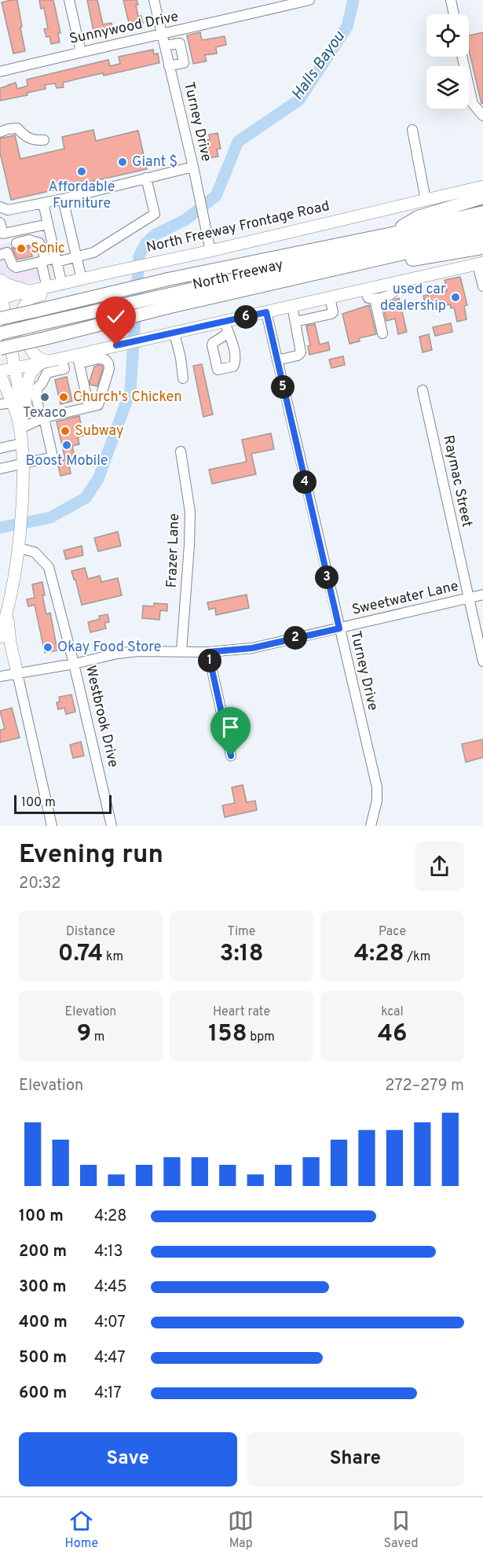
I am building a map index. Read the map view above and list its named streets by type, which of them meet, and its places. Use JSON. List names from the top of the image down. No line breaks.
{"streets":{"highway":["North Freeway"],"main road":["North Freeway Frontage Road"],"street":["Sunnywood Drive","Turney Drive","Raymac Street","Frazer Lane","Sweetwater Lane","Westbrook Drive"]},"crossings":[["Sunnywood Drive","Turney Drive"],["Turney Drive","North Freeway Frontage Road"],["Turney Drive","Sweetwater Lane"],["Raymac Street","Sweetwater Lane"],["Frazer Lane","Sweetwater Lane"],["Sweetwater Lane","Westbrook Drive"]],"water":["Halls Bayou"],"places":["Giant $","Affordable Furniture","Sonic","used car dealership","Texaco","Church's Chicken","Subway","Boost Mobile","Okay Food Store"],"scale_bar":"100 m","page":{"pins":["6","5","4","3","2","1"],"scale":"100 m","heading":["Evening run","20:32"],"stats":[["Distance","0.74 km"],["Time","3:18"],["Pace","4:28 /km"],["Elevation","9 m"],["Heart rate","158 bpm"],["kcal","46"]],"chart":["Elevation","272–279 m"],"list":[{"name":"100 m","note":"4:28"},{"name":"200 m","note":"4:13"},{"name":"300 m","note":"4:45"},{"name":"400 m","note":"4:07"},{"name":"500 m","note":"4:47"},{"name":"600 m","note":"4:17"}],"buttons":["Save","Share"],"tabs":["Home","Map","Saved"]}}
